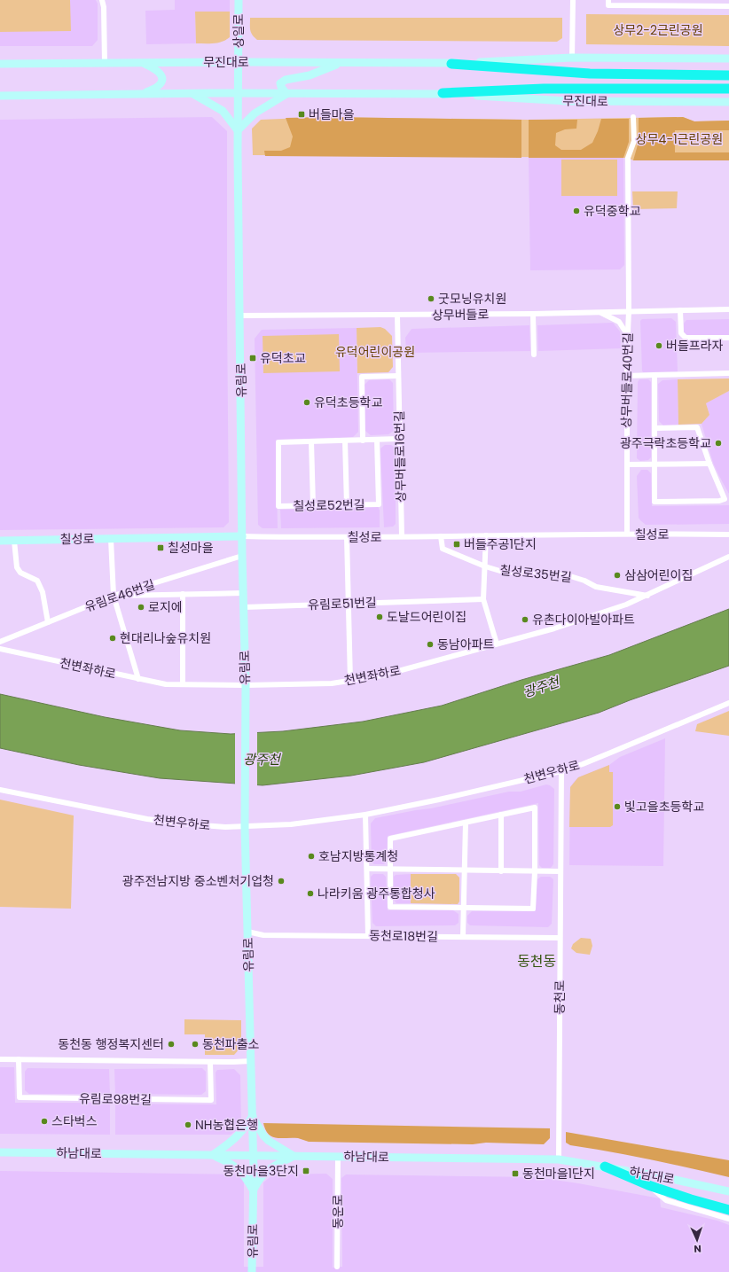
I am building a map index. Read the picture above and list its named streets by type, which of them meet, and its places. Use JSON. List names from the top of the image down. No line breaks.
{"streets":{"highway":["무진대로"],"street":["상일로","상무버들로","유림로","상무버들로40번길","상무버들로16번길","칠성로52번길","칠성로","칠성로35번길","유림로46번길","유림로51번길","천변좌하로","천변우하로","동천로18번길","동천로","유림로98번길","하남대로","동운로"]},"crossings":[["상일로","무진대로"],["상일로","유림로"],["무진대로","유림로"],["상무버들로","유림로"],["상무버들로","상무버들로40번길"],["상무버들로","상무버들로16번길"],["유림로","칠성로"],["유림로","유림로46번길"],["유림로","유림로51번길"],["유림로","천변좌하로"],["유림로","천변우하로"],["유림로","동천로18번길"],["유림로","하남대로"],["상무버들로40번길","칠성로"],["상무버들로16번길","칠성로"],["칠성로","칠성로35번길"],["칠성로35번길","유림로51번길"],["칠성로35번길","천변좌하로"],["천변우하로","동천로"],["동천로18번길","동천로"],["동천로","하남대로"],["하남대로","동운로"]],"districts":["동천동"],"water":["광주천"],"parks":["상무2-2근린공원","상무4-1근린공원","유덕어린이공원"],"places":{"transit":["버들마을","유덕초교","버들주공1단지","칠성마을","동천마을3단지","동천마을1단지"],"other":["유덕중학교","굿모닝유치원","버들프라자","유덕초등학교","광주극락초등학교","삼삼어린이집","로지에","도날드어린이집","유촌다이아빌아파트","현대리나숲유치원","동남아파트","빛고을초등학교","호남지방통계청","광주전남지방 중소벤처기업청","나라키움 광주통합청사","동천동 행정복지센터","동천파출소","스타벅스","NH농협은행"]},"north":"bottom"}
